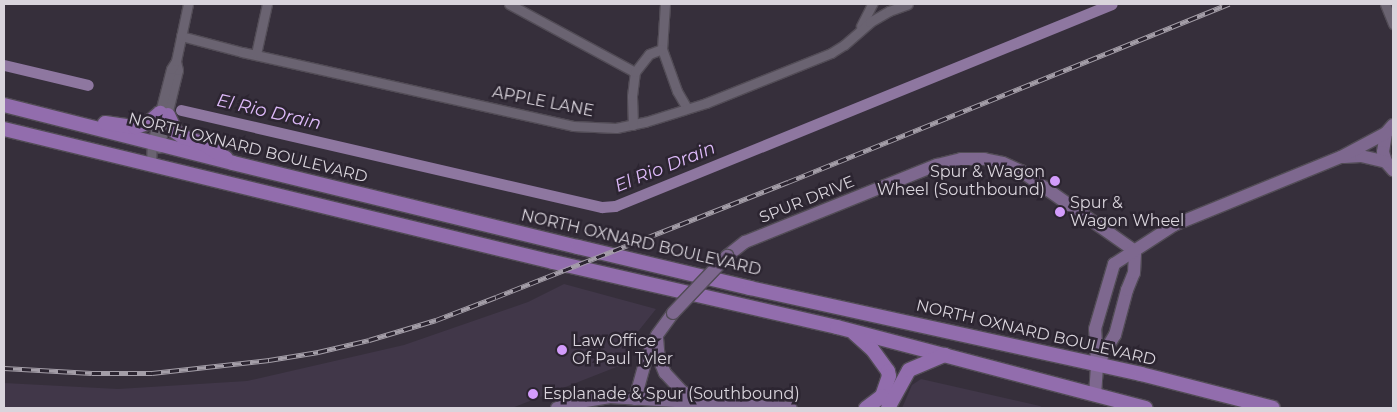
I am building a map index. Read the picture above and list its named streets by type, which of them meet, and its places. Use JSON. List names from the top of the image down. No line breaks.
{"streets":{"main road":["NORTH OXNARD BOULEVARD"],"street":["APPLE LANE","SPUR DRIVE"]},"water":["El Rio Drain"],"places":["Spur & Wagon Wheel (Southbound)","Spur & Wagon Wheel","Law Office Of Paul Tyler","Esplanade & Spur (Southbound)"]}
